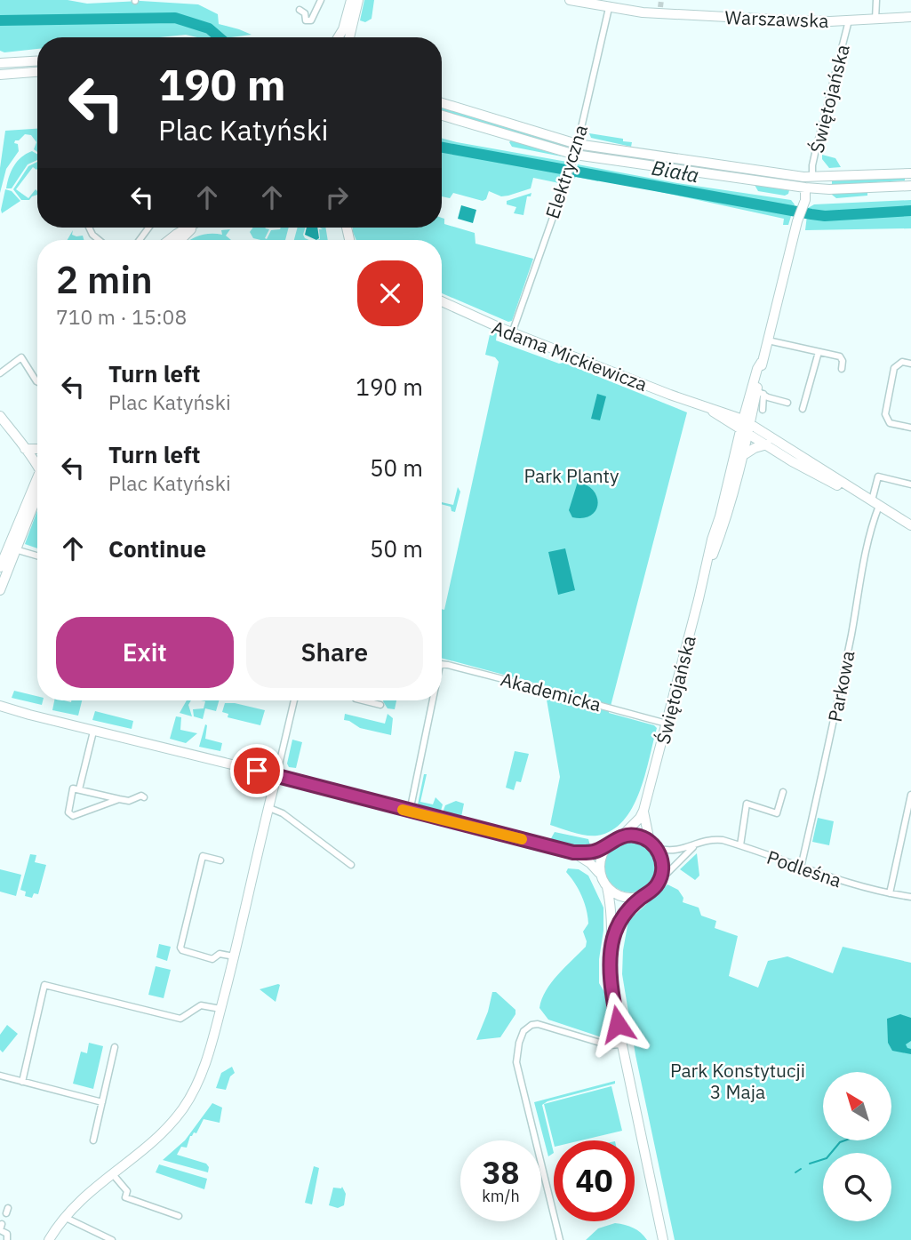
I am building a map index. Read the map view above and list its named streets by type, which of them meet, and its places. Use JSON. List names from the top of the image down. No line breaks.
{"streets":{"street":["Warszawska","Świętojańska","Elektryczna","Adama Mickiewicza","Parkowa","Akademicka","Podleśna"]},"crossings":[["Warszawska","Świętojańska"],["Warszawska","Elektryczna"],["Świętojańska","Adama Mickiewicza"],["Świętojańska","Akademicka"],["Świętojańska","Podleśna"],["Elektryczna","Adama Mickiewicza"],["Adama Mickiewicza","Parkowa"],["Parkowa","Podleśna"]],"water":["Biała"],"parks":["Park Planty","Park Konstytucji 3 Maja"],"north":"top left","page":{"turn":["190 m","Plac Katyński"],"heading":["2 min","710 m · 15:08"],"list":[{"name":"Turn left","note":"Plac Katyński","value":"190 m"},{"name":"Turn left","note":"Plac Katyński","value":"50 m"},{"name":"Continue","value":"50 m"}],"buttons":["Exit","Share"],"speed":"38 km/h","limit":"40"}}
